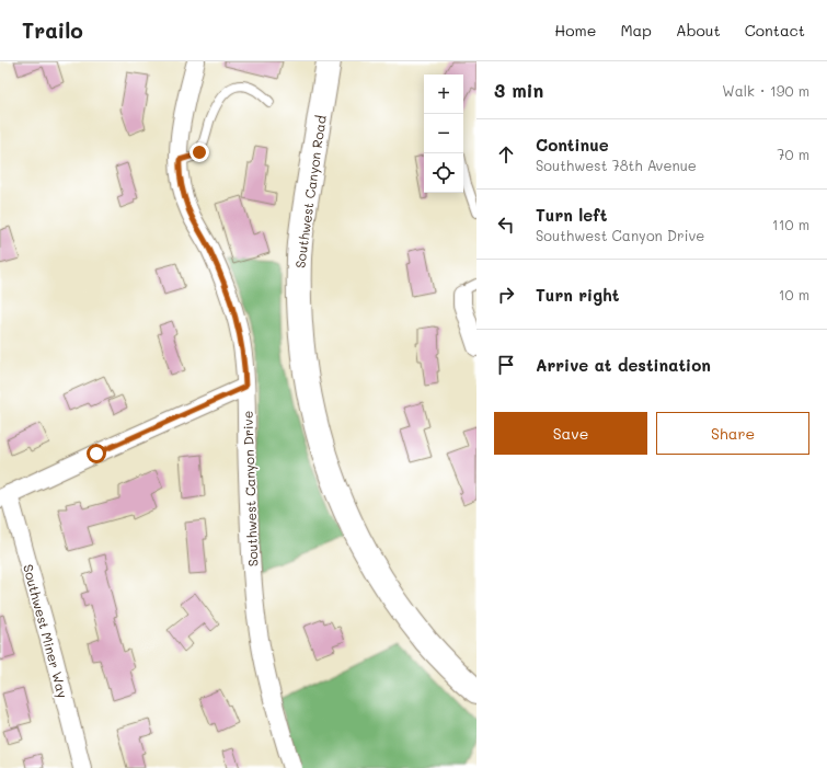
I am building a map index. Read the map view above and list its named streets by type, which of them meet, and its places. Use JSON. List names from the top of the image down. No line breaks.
{"streets":{"main road":["Southwest Canyon Road"],"street":["Southwest Canyon Drive","Southwest Miner Way"]},"page":{"header":"Trailo","nav":["Home","Map","About","Contact"],"heading":["3 min","Walk · 190 m"],"map_buttons":["+","−"],"list":[["Continue","Southwest 78th Avenue","70 m"],["Turn left","Southwest Canyon Drive","110 m"],["Turn right","10 m"],"Arrive at destination"],"buttons":["Save","Share"]}}
